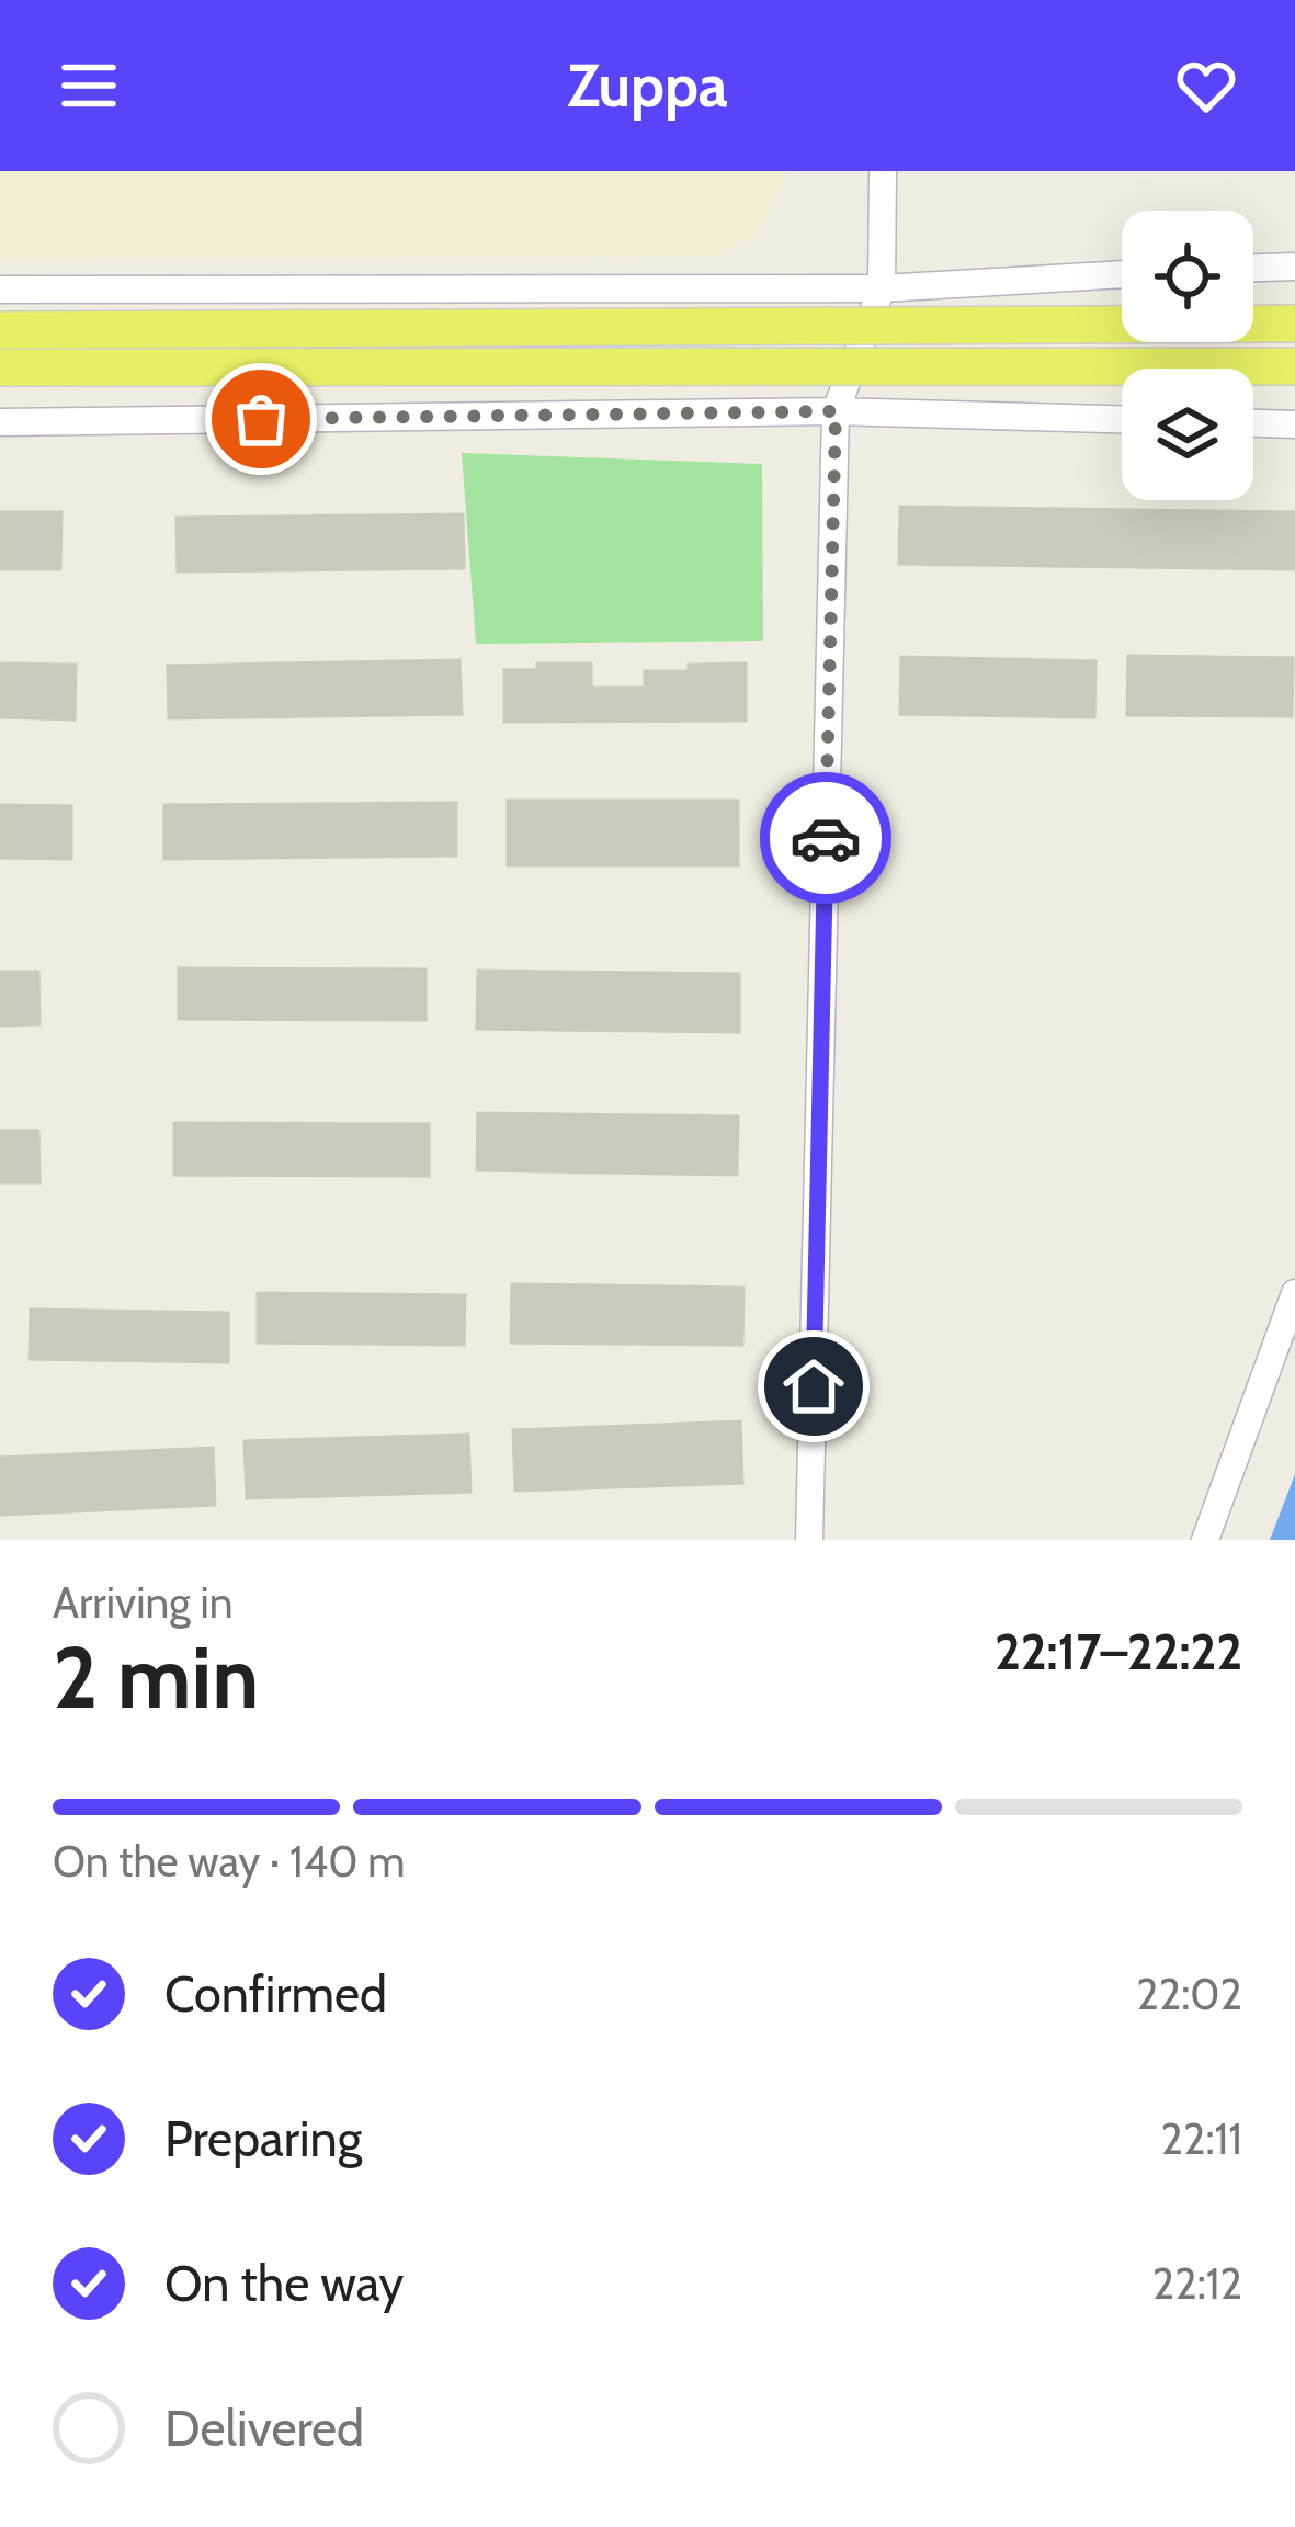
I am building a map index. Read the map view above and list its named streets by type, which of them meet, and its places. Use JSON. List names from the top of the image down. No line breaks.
{"page":{"header":"Zuppa","heading":["2 min","Arriving in","22:17–22:22"],"bar":"On the way · 140 m","list":[["Confirmed","22:02"],["Preparing","22:11"],["On the way","22:12"],"Delivered"]}}
